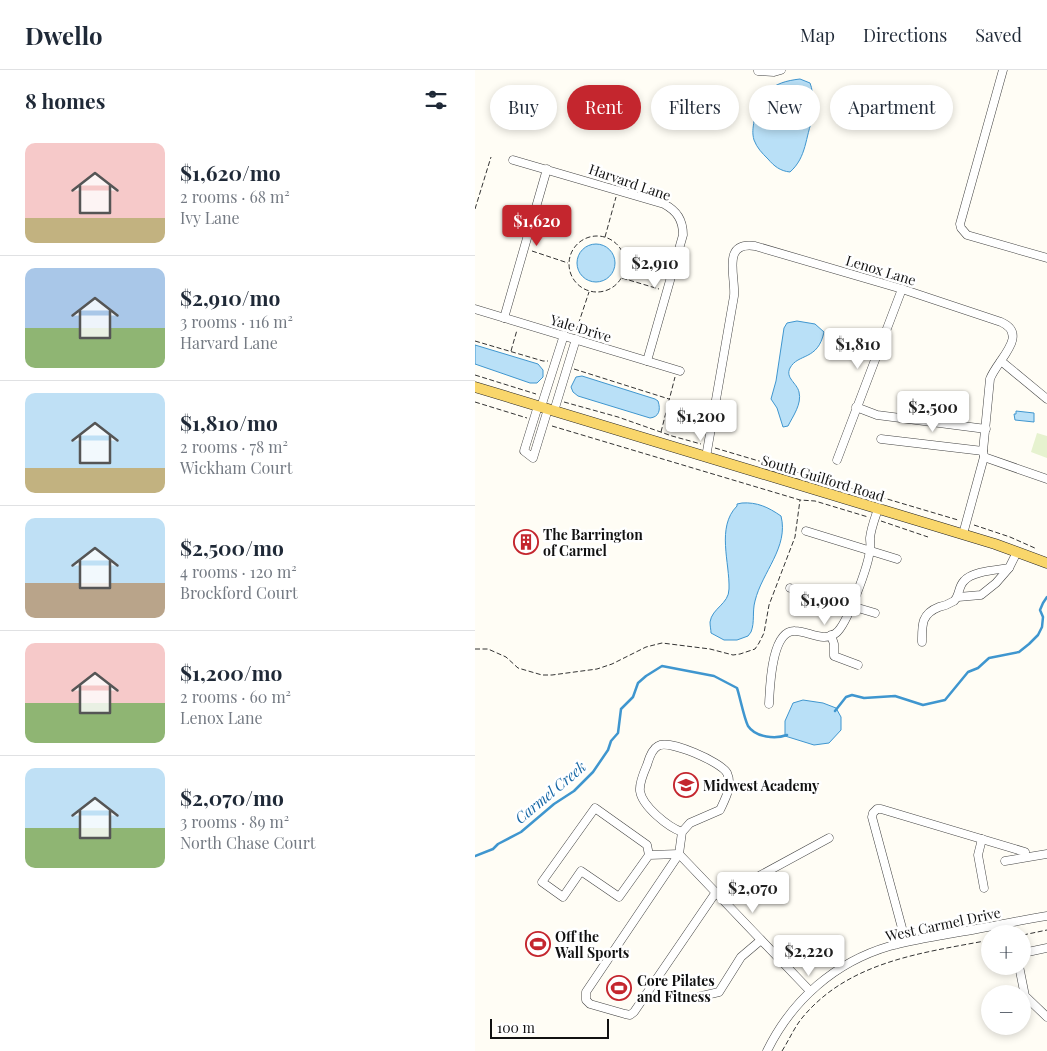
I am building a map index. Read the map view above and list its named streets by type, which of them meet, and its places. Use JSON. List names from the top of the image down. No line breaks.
{"streets":{"main road":["South Guilford Road"],"street":["Harvard Lane","Lenox Lane","Yale Drive","West Carmel Drive"]},"crossings":[["Harvard Lane","Yale Drive"],["Lenox Lane","South Guilford Road"]],"water":["Carmel Creek"],"places":{"building":["The Barrington of Carmel"],"school or university":["Midwest Academy"],"sports":["Off the Wall Sports","Core Pilates and Fitness"]},"scale_bar":"100 m","page":{"header":"Dwello","nav":["Map","Directions","Saved"],"heading":"8 homes","chip":["Buy","Rent","Filters","New","Apartment"],"list":[{"name":"$1,620/mo","note":"2 rooms · 68 m² · Ivy Lane"},{"name":"$2,910/mo","note":"3 rooms · 116 m² · Harvard Lane"},{"name":"$1,810/mo","note":"2 rooms · 78 m² · Wickham Court"},{"name":"$2,500/mo","note":"4 rooms · 120 m² · Brockford Court"},{"name":"$1,200/mo","note":"2 rooms · 60 m² · Lenox Lane"},{"name":"$2,070/mo","note":"3 rooms · 89 m² · North Chase Court"}],"price":["$1,620","$2,910","$1,810","$2,500","$1,200","$1,900","$2,070","$2,220"],"map_buttons":["+","−"],"scale":"100 m"}}
